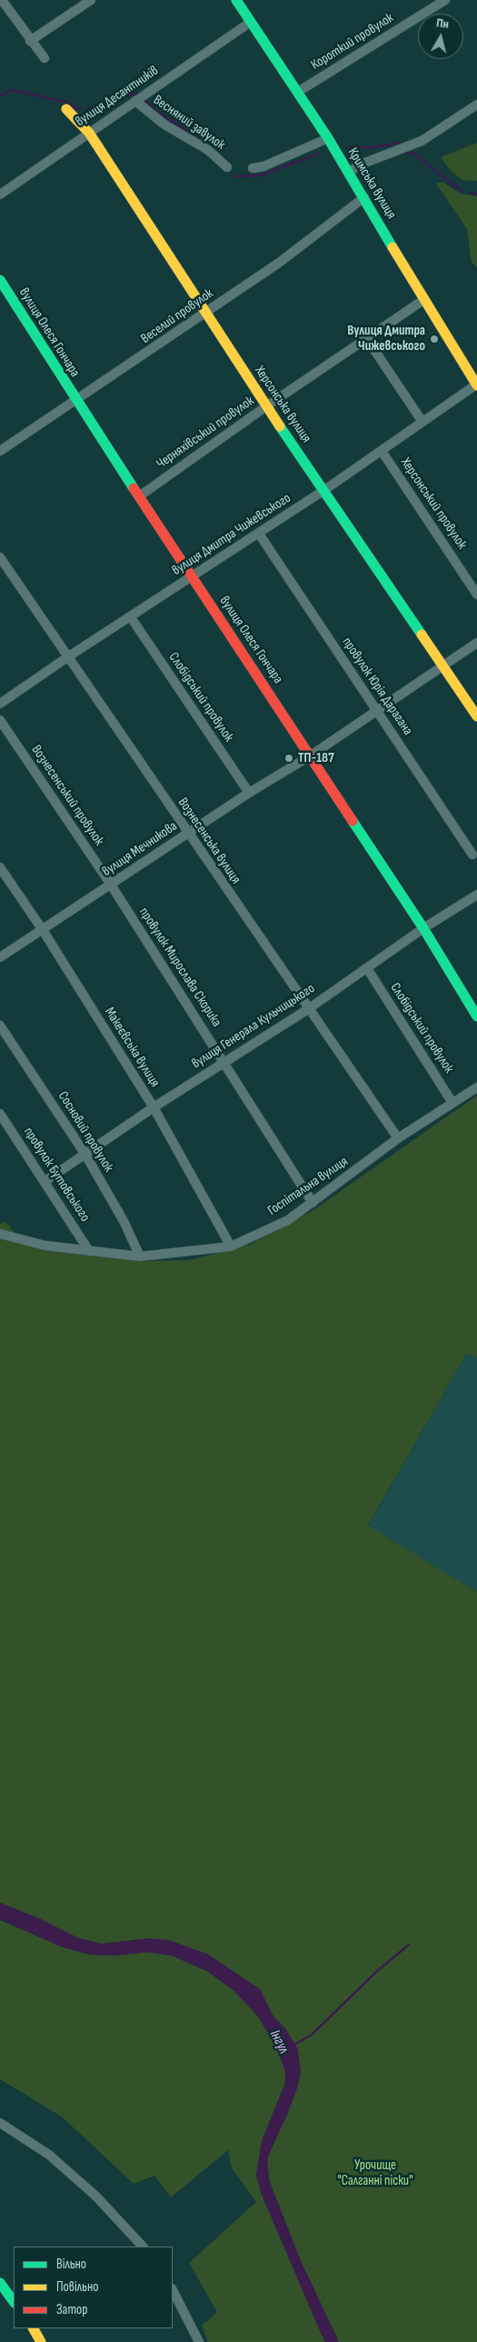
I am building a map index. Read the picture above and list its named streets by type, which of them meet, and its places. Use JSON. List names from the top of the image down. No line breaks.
{"streets":{"street":["Короткий провулок","вулиця Десантників","Весняний завулок","Кримська вулиця","Веселий провулок","вулиця Олеся Гончара","Херсонська вулиця","Черняхівський провулок","Херсонський провулок","вулиця Дмитра Чижевського","провулок Юрія Дарагана","Слобідський провулок","Вознесенський провулок","Вознесенська вулиця","вулиця Мечникова","провулок Мирослава Скорика","вулиця Генерала Кульчицького","Макеєвська вулиця","Сосновий провулок","провулок Бутовського","Госпітальна вулиця"]},"crossings":[["Короткий провулок","Кримська вулиця"],["вулиця Десантників","Весняний завулок"],["вулиця Десантників","Кримська вулиця"],["вулиця Десантників","Херсонська вулиця"],["Кримська вулиця","Веселий провулок"],["Кримська вулиця","Черняхівський провулок"],["Кримська вулиця","вулиця Дмитра Чижевського"],["Веселий провулок","вулиця Олеся Гончара"],["Веселий провулок","Херсонська вулиця"],["вулиця Олеся Гончара","Черняхівський провулок"],["вулиця Олеся Гончара","вулиця Дмитра Чижевського"],["вулиця Олеся Гончара","вулиця Мечникова"],["вулиця Олеся Гончара","вулиця Генерала Кульчицького"],["Херсонська вулиця","Черняхівський провулок"],["Херсонська вулиця","вулиця Дмитра Чижевського"],["Херсонська вулиця","вулиця Мечникова"],["Херсонський провулок","вулиця Дмитра Чижевського"],["вулиця Дмитра Чижевського","провулок Юрія Дарагана"],["вулиця Дмитра Чижевського","Слобідський провулок"],["вулиця Дмитра Чижевського","Вознесенська вулиця"],["провулок Юрія Дарагана","вулиця Мечникова"],["Слобідський провулок","вулиця Мечникова"],["Слобідський провулок","вулиця Генерала Кульчицького"],["Слобідський провулок","Госпітальна вулиця"],["Вознесенський провулок","вулиця Мечникова"],["Вознесенський провулок","провулок Мирослава Скорика"],["Вознесенська вулиця","вулиця Мечникова"],["Вознесенська вулиця","вулиця Генерала Кульчицького"],["Вознесенська вулиця","Госпітальна вулиця"],["вулиця Мечникова","провулок Мирослава Скорика"],["вулиця Мечникова","Макеєвська вулиця"],["провулок Мирослава Скорика","вулиця Генерала Кульчицького"],["провулок Мирослава Скорика","Госпітальна вулиця"],["вулиця Генерала Кульчицького","Макеєвська вулиця"],["вулиця Генерала Кульчицького","Сосновий провулок"],["вулиця Генерала Кульчицького","провулок Бутовського"],["Макеєвська вулиця","Госпітальна вулиця"],["Сосновий провулок","Госпітальна вулиця"],["провулок Бутовського","Госпітальна вулиця"]],"water":["Інгул"],"parks":["Урочище \"Салганні піски\""],"places":["Вулиця Дмитра Чижевського","ТП-187"],"legend":["Вільно","Повільно","Затор"],"north":"top"}
